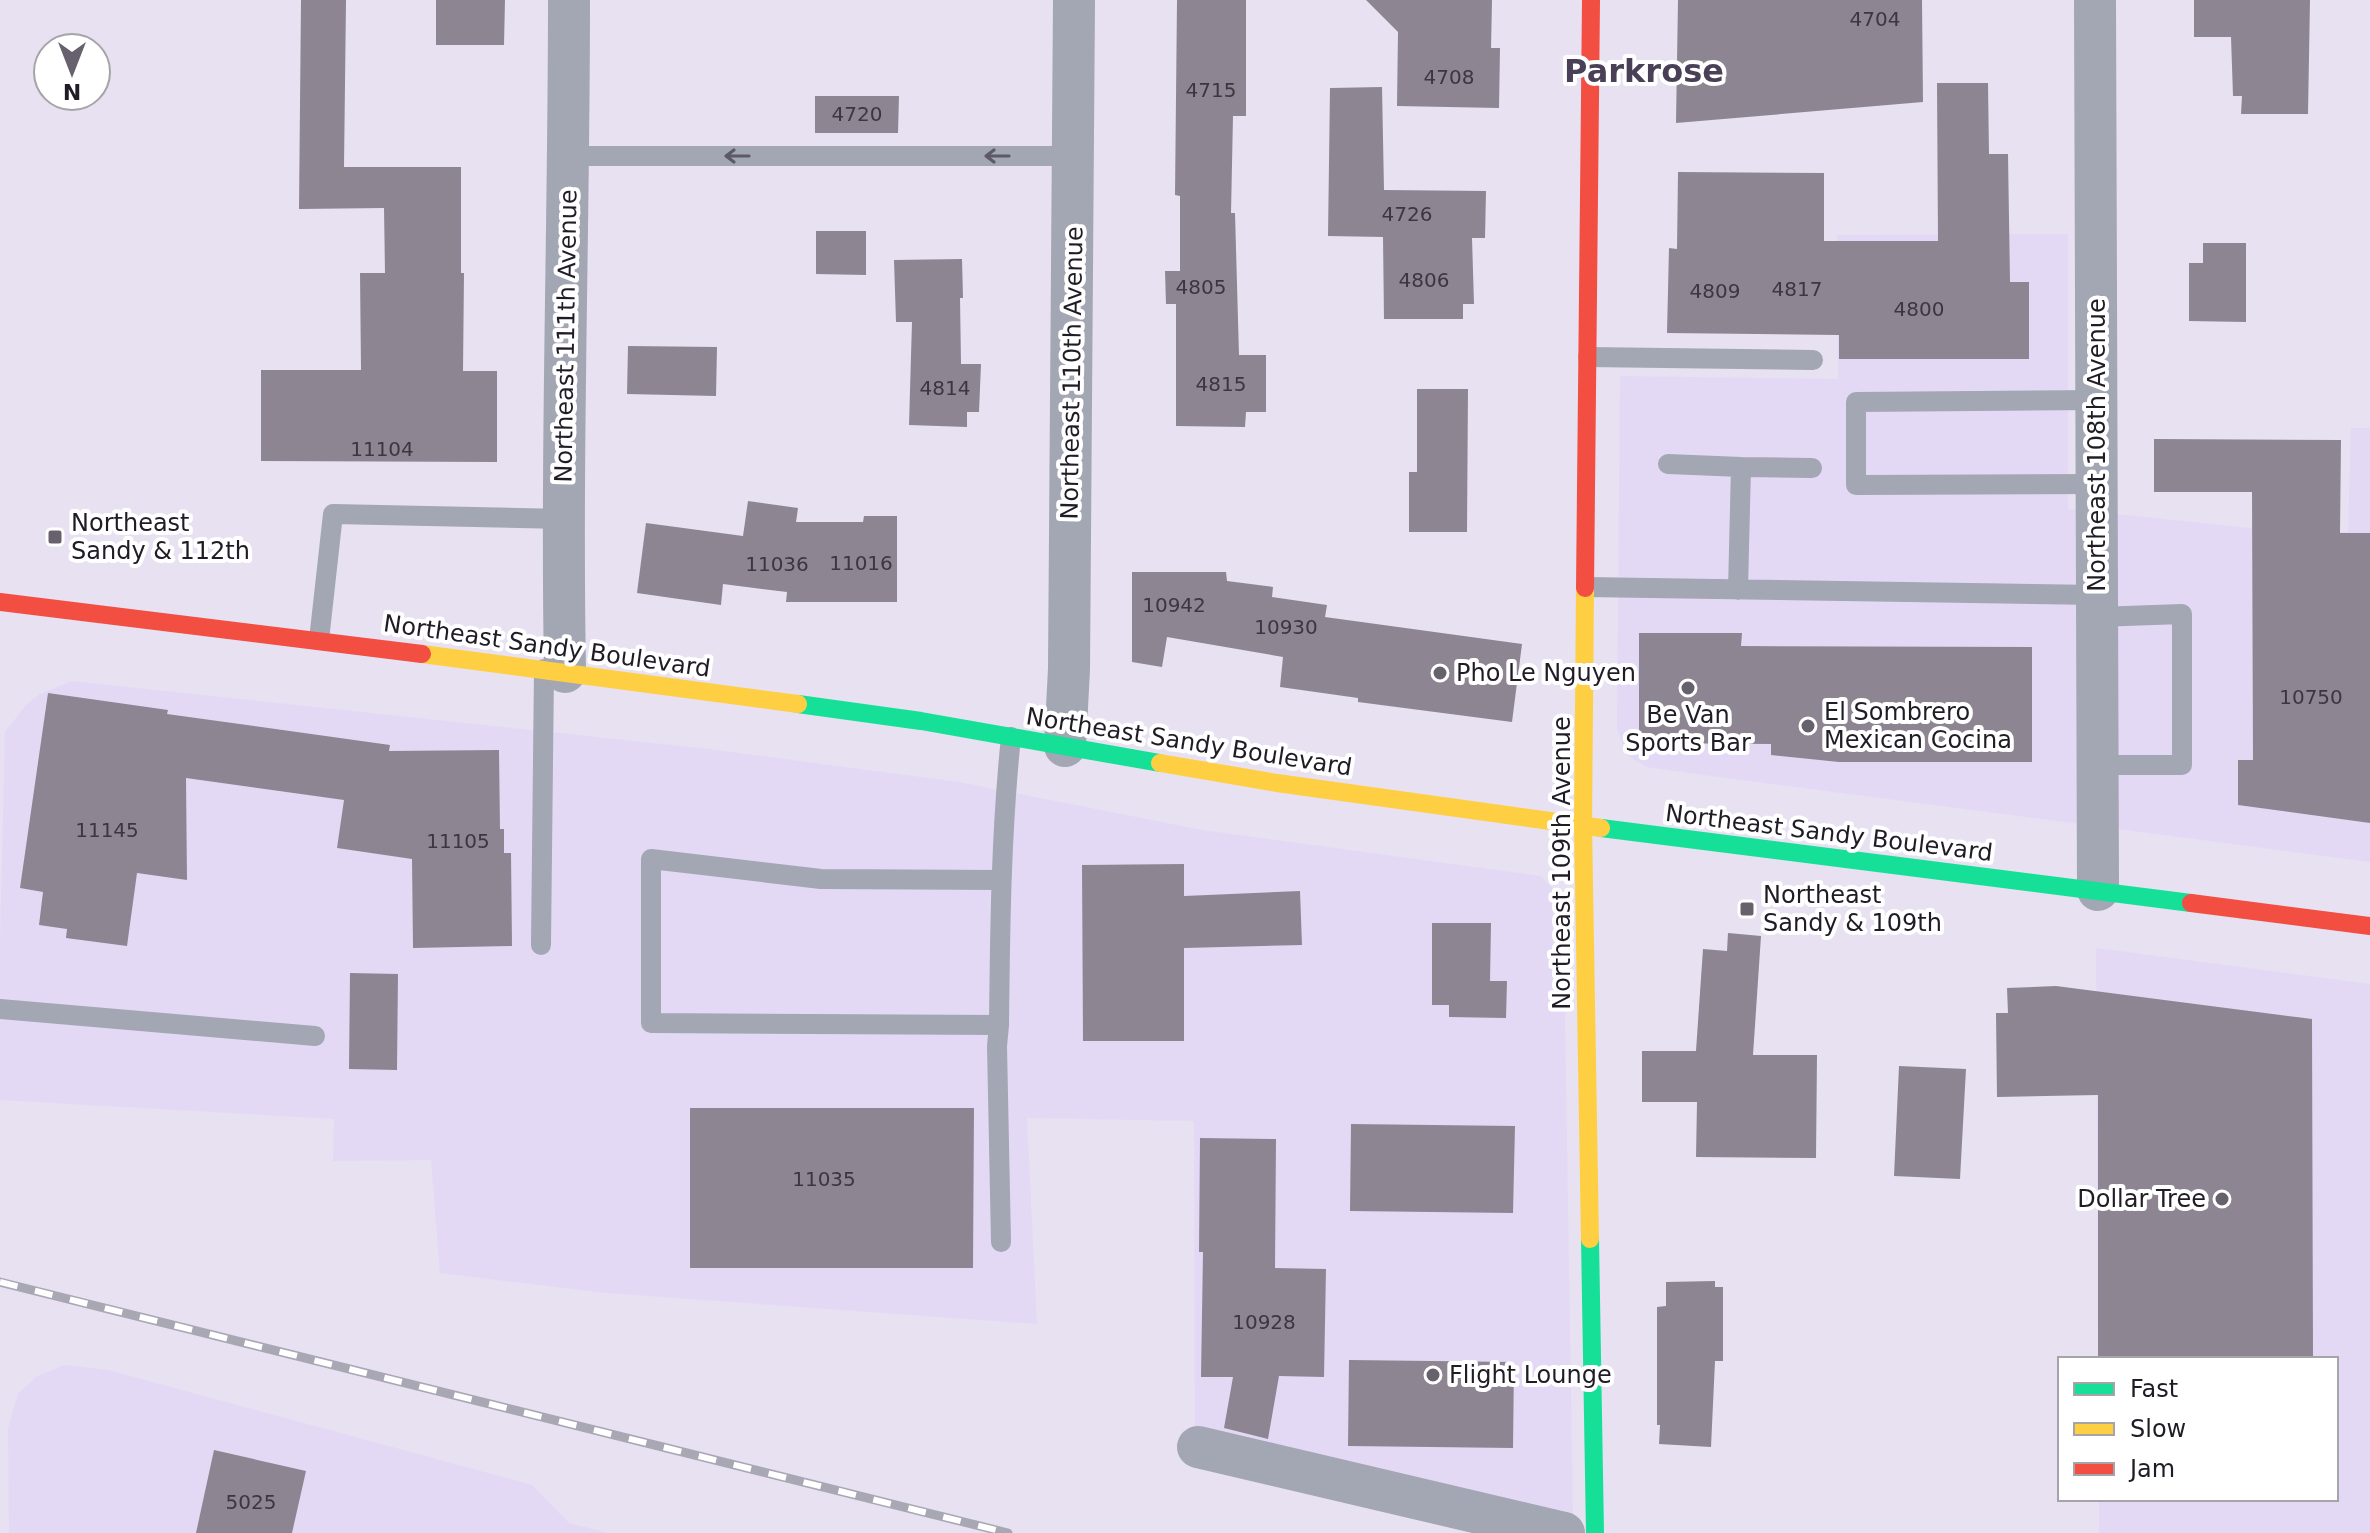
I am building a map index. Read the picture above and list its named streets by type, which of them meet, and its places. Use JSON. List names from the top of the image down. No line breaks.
{"streets":{"main road":["Northeast Sandy Boulevard","Northeast 109th Avenue"],"street":["Northeast 111th Avenue","Northeast 110th Avenue","Northeast 108th Avenue"]},"crossings":[["Northeast 111th Avenue","Northeast Sandy Boulevard"],["Northeast 110th Avenue","Northeast Sandy Boulevard"],["Northeast 108th Avenue","Northeast Sandy Boulevard"],["Northeast Sandy Boulevard","Northeast 109th Avenue"]],"districts":["Parkrose"],"places":{"transit":["Northeast Sandy & 112th","Northeast Sandy & 109th"],"other":["Pho Le Nguyen","Be Van Sports Bar","El Sombrero Mexican Cocina","Dollar Tree","Flight Lounge"]},"house_numbers":["4704","4708","4715","4720","4726","4806","4805","4817","4809","4800","4815","4814","11104","11016","11036","10942","10930","10750","11145","11105","11035","10928","5025"],"legend":["Fast","Slow","Jam"],"north":"bottom"}
